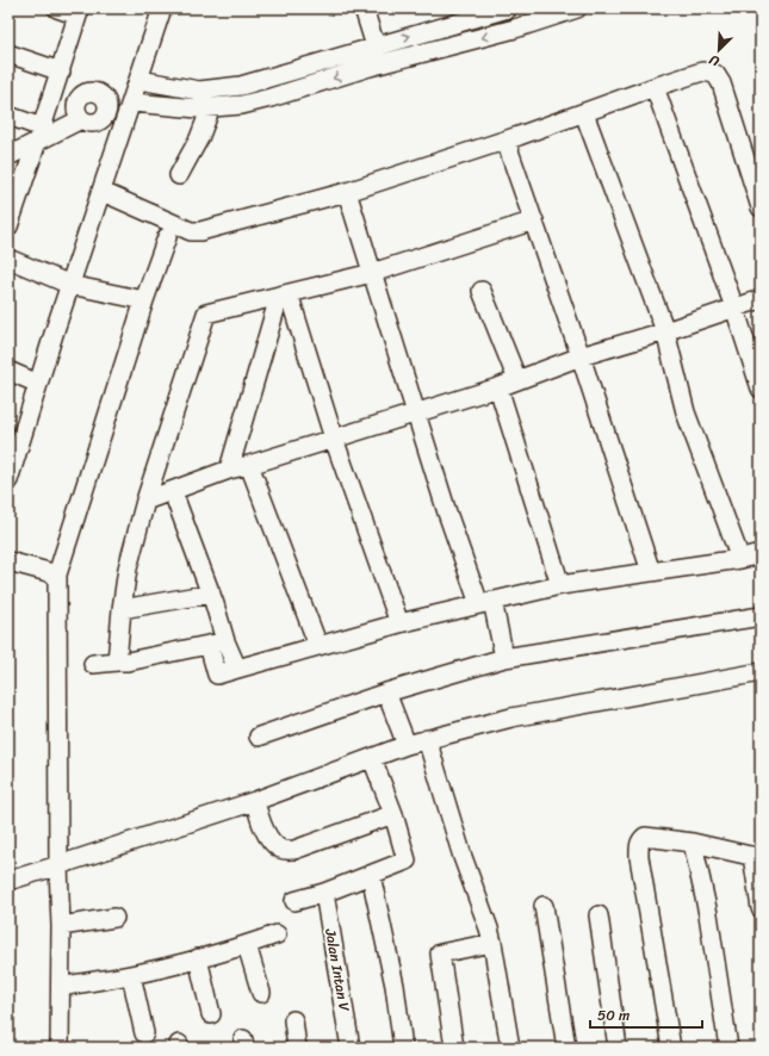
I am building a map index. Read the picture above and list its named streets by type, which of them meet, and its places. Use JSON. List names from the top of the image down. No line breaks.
{"streets":{"street":["Jalan Intan V"]},"scale_bar":"50 m","north":"bottom left"}
